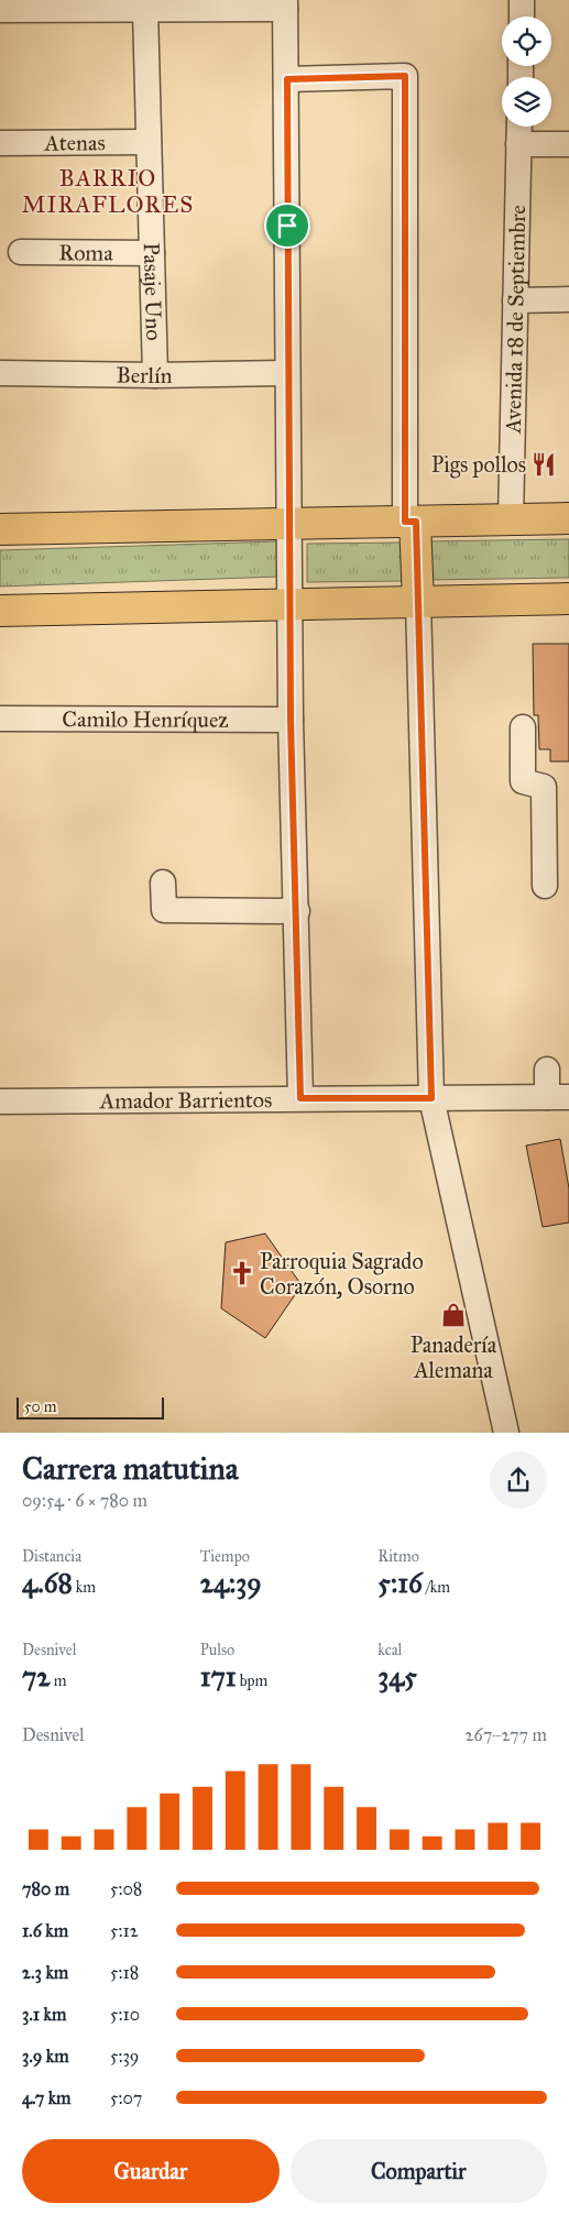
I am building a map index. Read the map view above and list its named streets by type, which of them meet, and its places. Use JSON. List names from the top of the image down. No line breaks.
{"streets":{"street":["Atenas","Roma","Pasaje Uno","Avenida 18 de Septiembre","Berlín","Camilo Henríquez","Amador Barrientos"]},"crossings":[["Atenas","Pasaje Uno"],["Roma","Pasaje Uno"],["Pasaje Uno","Berlín"]],"districts":["BARRIO MIRAFLORES"],"places":{"restaurant":["Pigs pollos"],"church":["Parroquia Sagrado Corazón, Osorno"],"shop":["Panadería Alemana"]},"scale_bar":"50 m","page":{"scale":"50 m","heading":["Carrera matutina","09:54 · 6 × 780 m"],"stats":[["Distancia","4.68 km"],["Tiempo","24:39"],["Ritmo","5:16 /km"],["Desnivel","72 m"],["Pulso","171 bpm"],["kcal","345"]],"chart":["Desnivel","267–277 m"],"list":[{"name":"780 m","note":"5:08"},{"name":"1.6 km","note":"5:12"},{"name":"2.3 km","note":"5:18"},{"name":"3.1 km","note":"5:10"},{"name":"3.9 km","note":"5:39"},{"name":"4.7 km","note":"5:07"}],"buttons":["Guardar","Compartir"]}}
